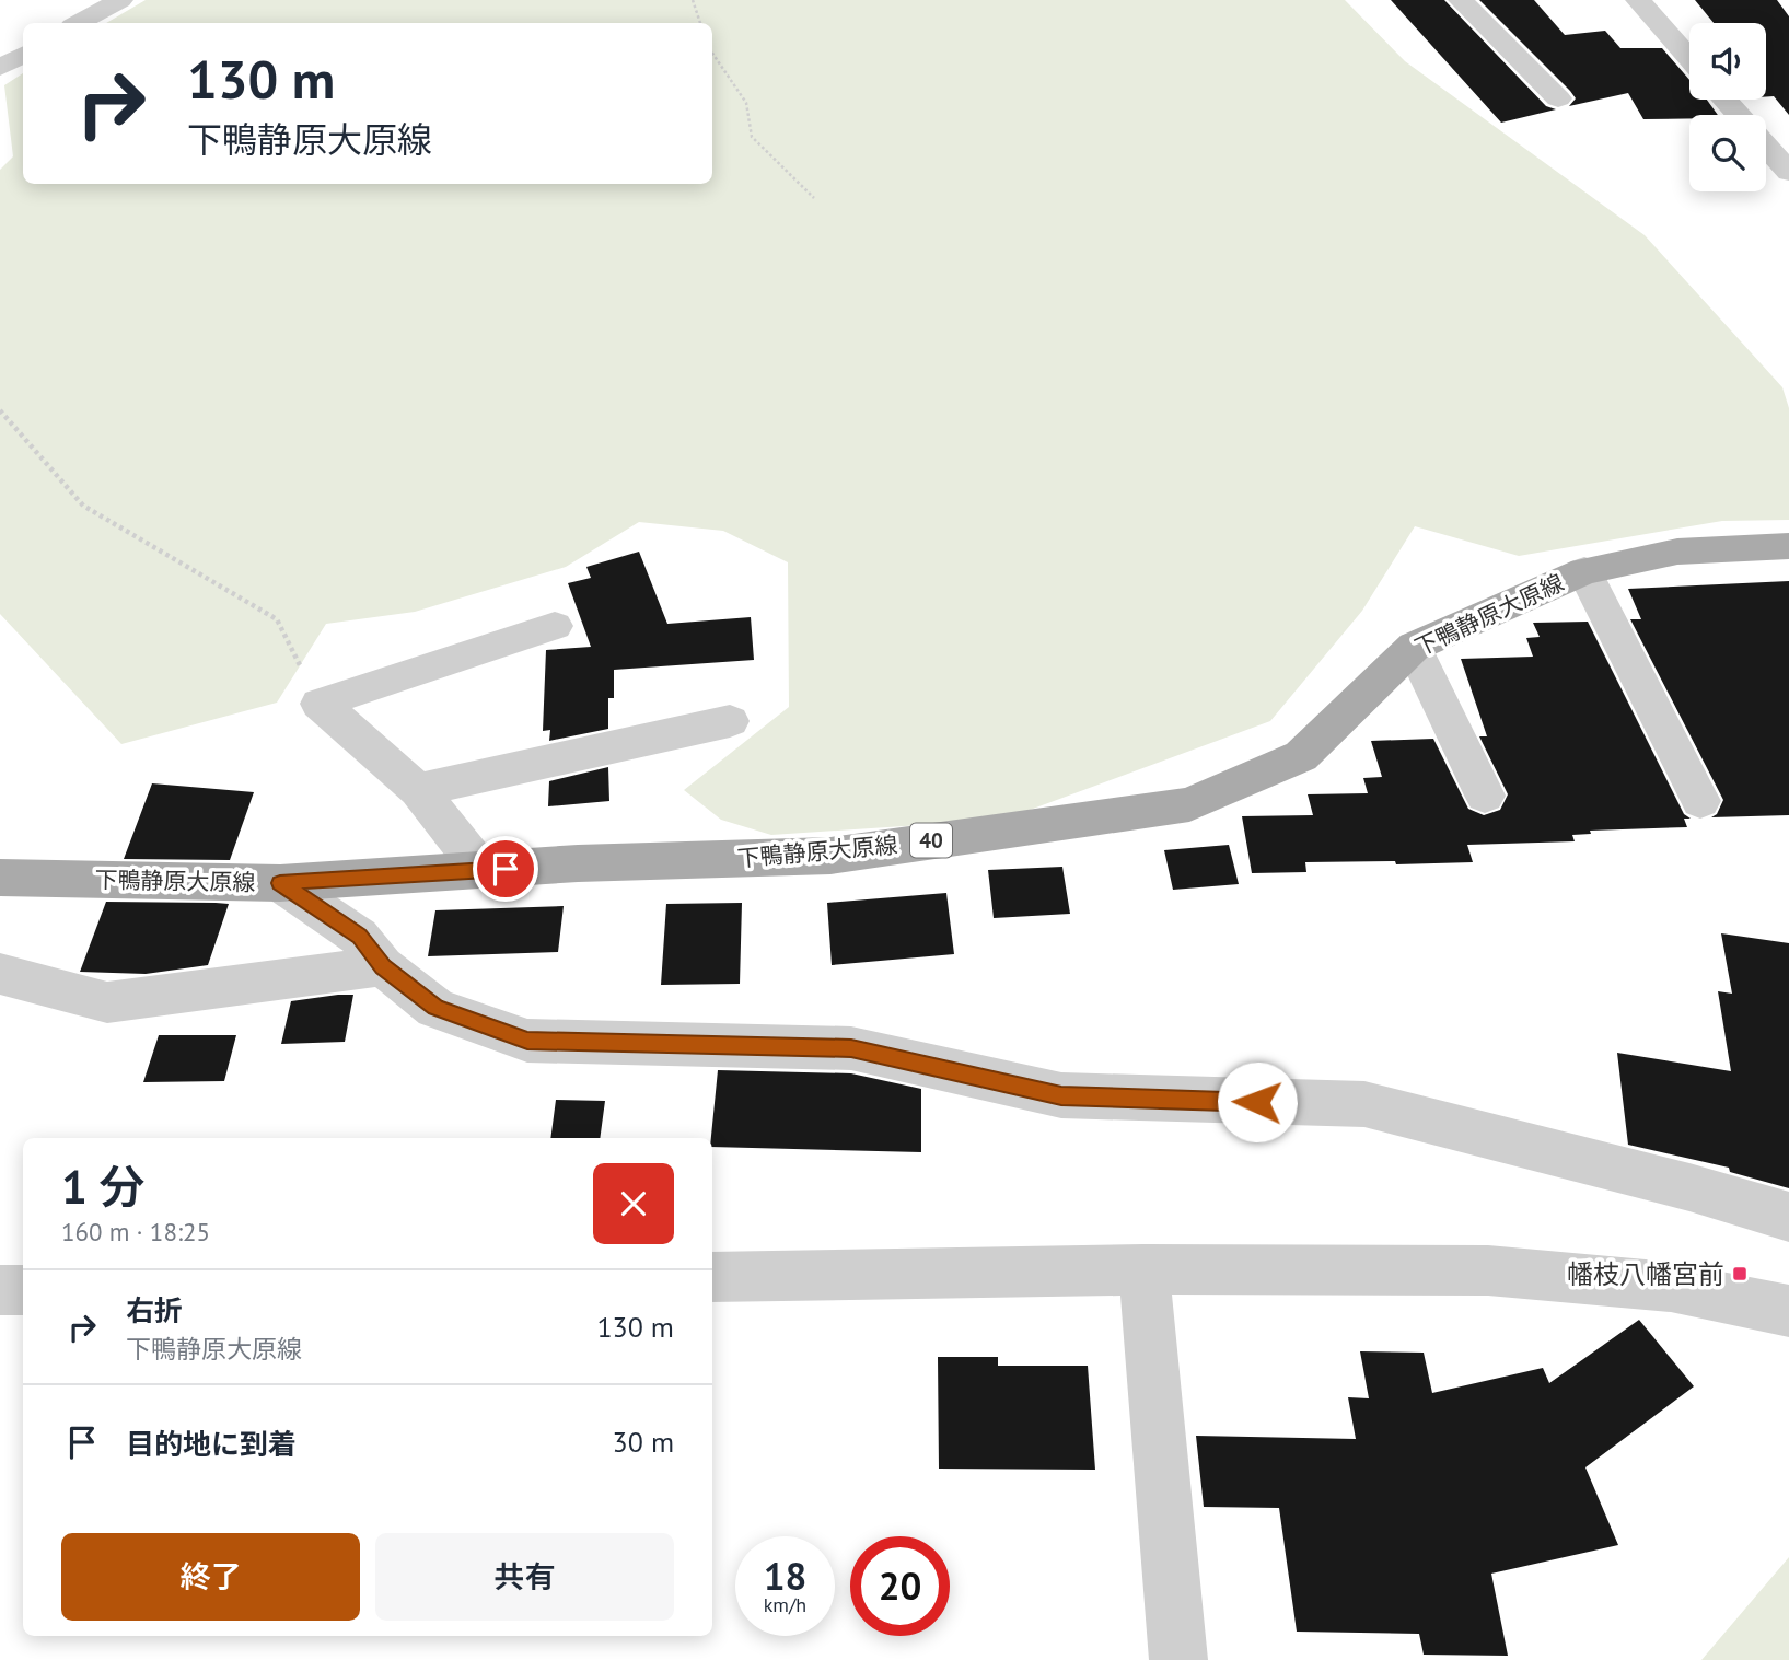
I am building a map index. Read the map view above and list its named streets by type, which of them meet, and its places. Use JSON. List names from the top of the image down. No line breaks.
{"streets":{"main road":["下鴨静原大原線","40"]},"places":{"transit":["幡枝八幡宮前"]},"page":{"turn":["130 m","下鴨静原大原線"],"heading":["1 分","160 m · 18:25"],"list":[{"name":"右折","note":"下鴨静原大原線","value":"130 m"},{"name":"目的地に到着","value":"30 m"}],"buttons":["終了","共有"],"speed":"18 km/h","limit":"20"}}
